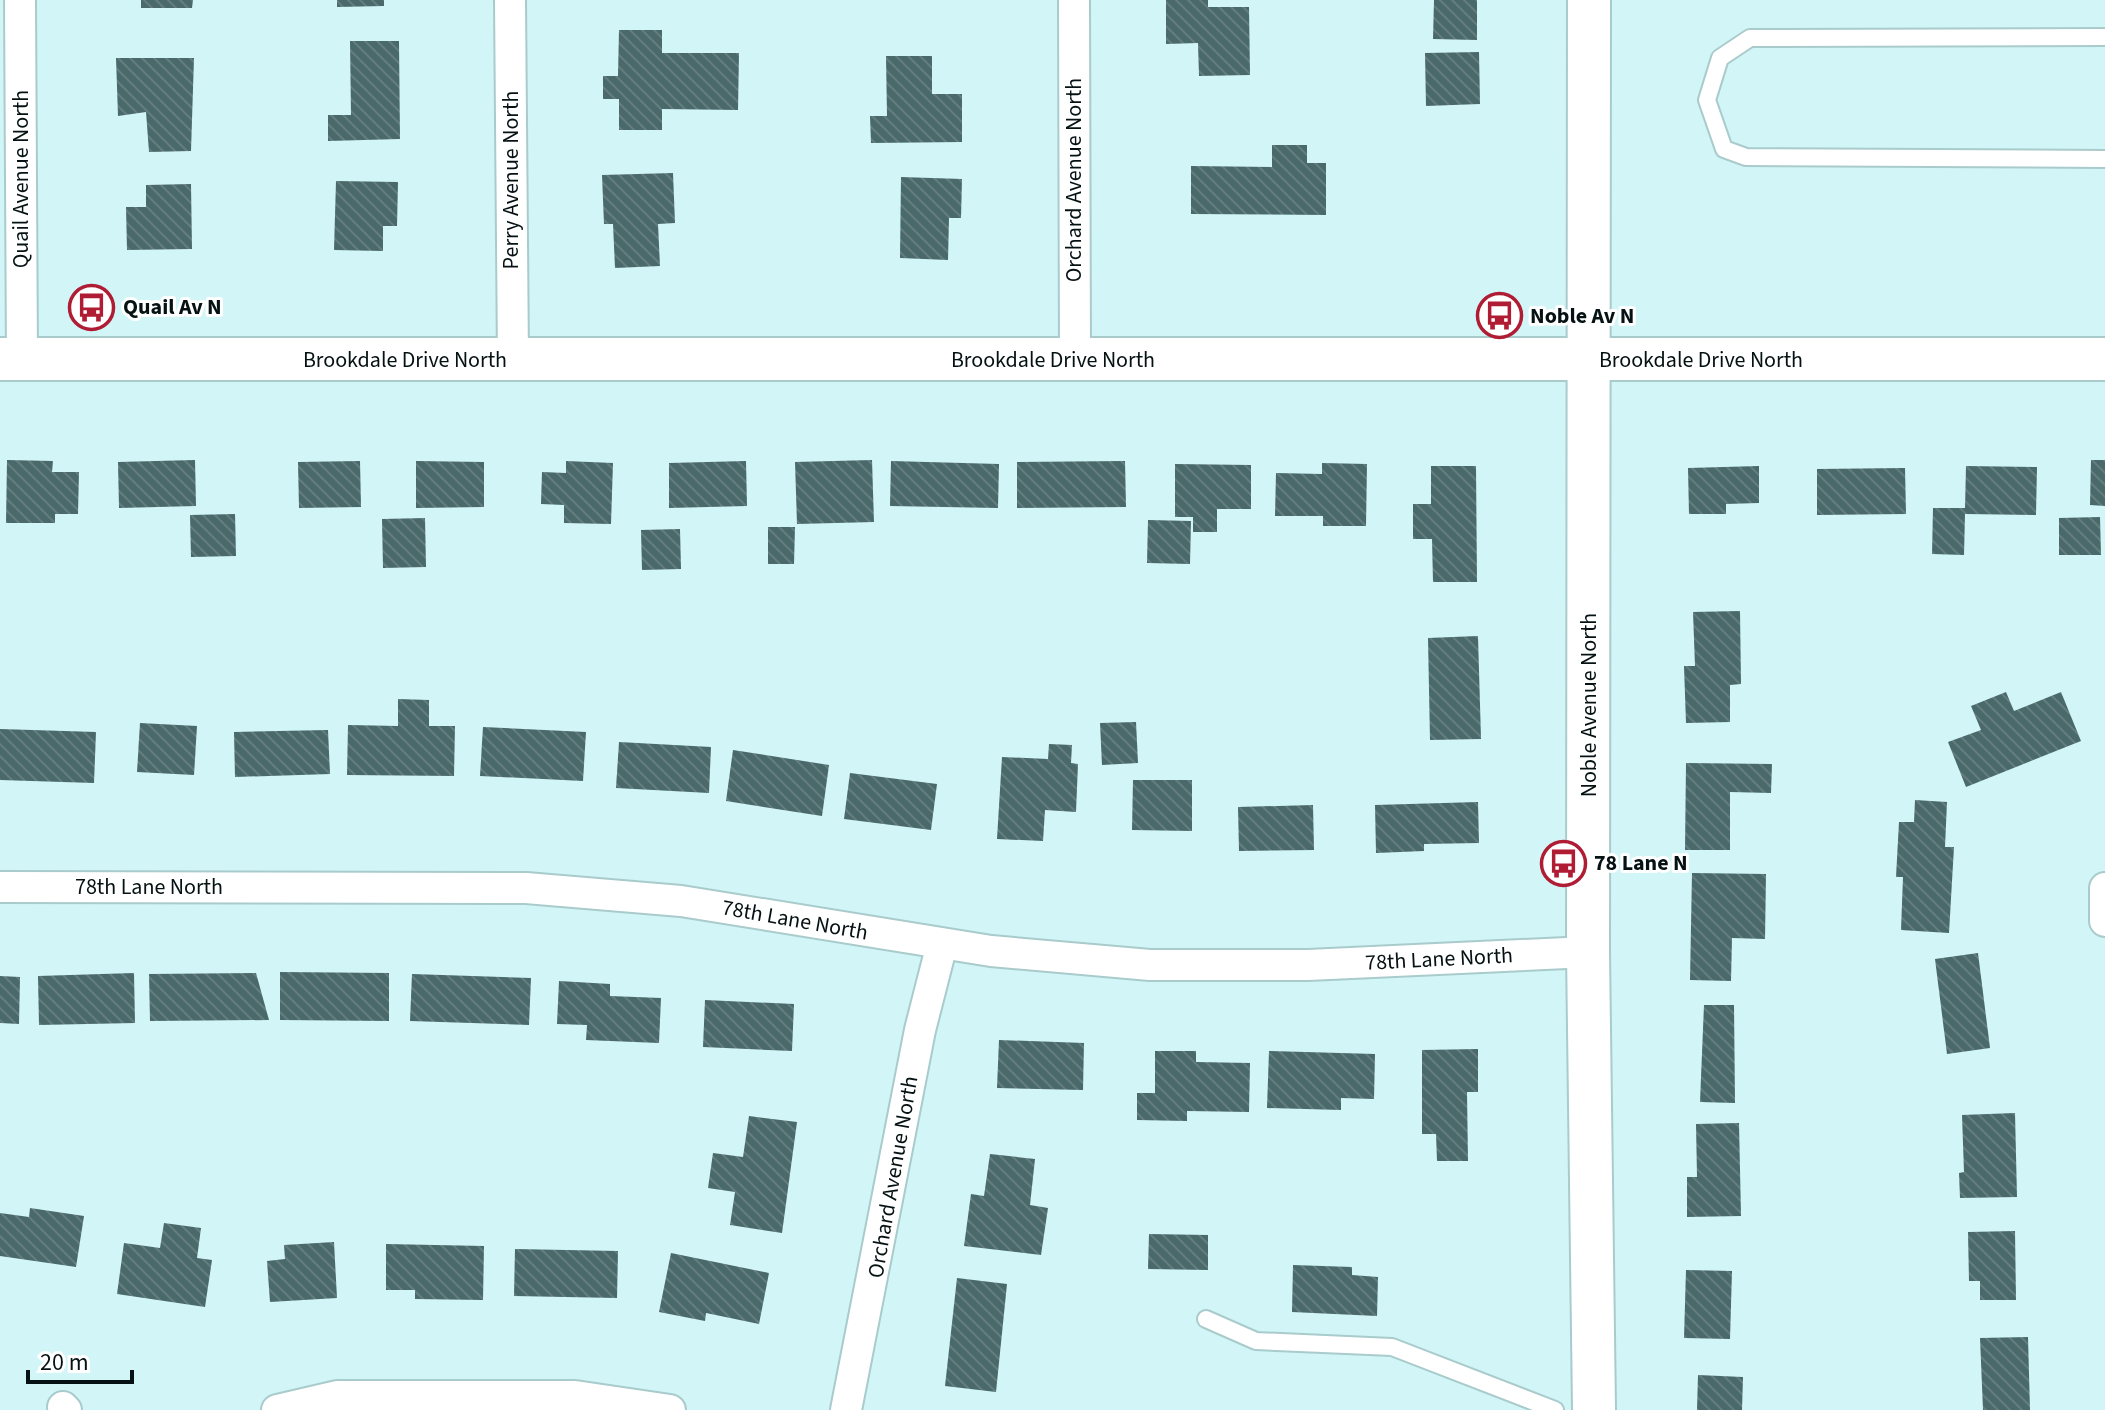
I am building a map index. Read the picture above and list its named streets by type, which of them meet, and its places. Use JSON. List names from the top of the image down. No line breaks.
{"streets":{"street":["Quail Avenue North","Perry Avenue North","Orchard Avenue North","Brookdale Drive North","Noble Avenue North","78th Lane North"]},"crossings":[["Quail Avenue North","Brookdale Drive North"],["Perry Avenue North","Brookdale Drive North"],["Orchard Avenue North","Brookdale Drive North"],["Orchard Avenue North","78th Lane North"],["Brookdale Drive North","Noble Avenue North"],["Noble Avenue North","78th Lane North"]],"places":{"bus stop":["Quail Av N","Noble Av N","78 Lane N"]},"scale_bar":"20 m"}
